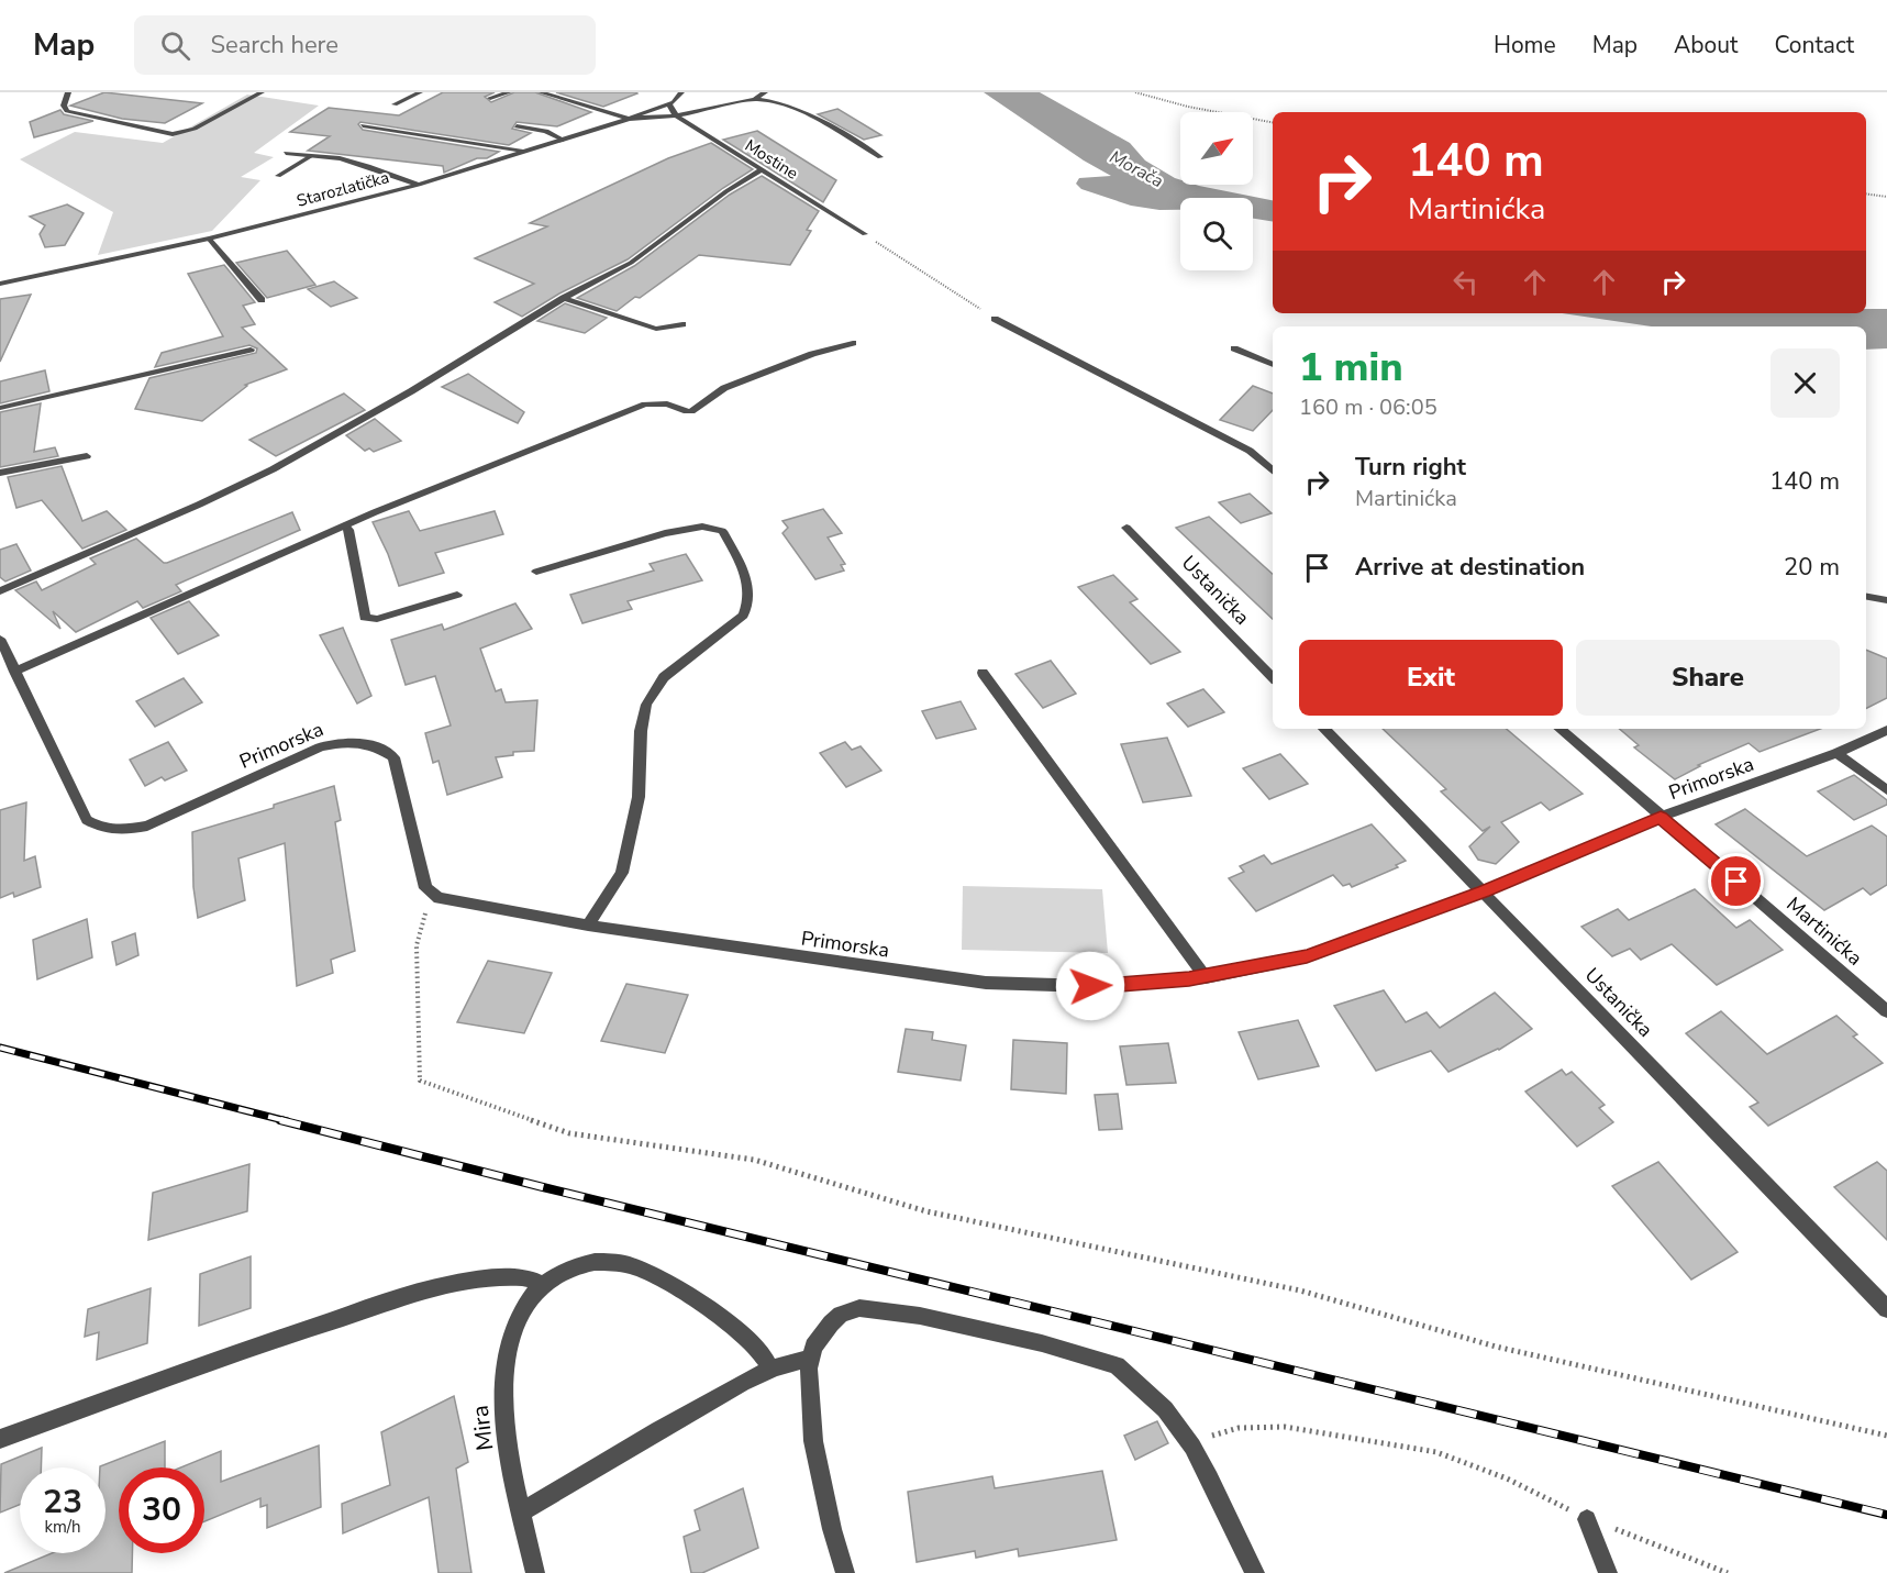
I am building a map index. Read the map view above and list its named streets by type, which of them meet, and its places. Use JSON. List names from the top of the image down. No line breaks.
{"streets":{"street":["Mostine","Starozlatička","Ustanička","Primorska","Martinićka","Mira"]},"crossings":[["Mostine","Starozlatička"],["Ustanička","Primorska"],["Primorska","Martinićka"]],"water":["Morača"],"north":"top right","page":{"header":"Map","search":"Search here","nav":["Home","Map","About","Contact"],"turn":["140 m","Martinićka"],"heading":["1 min","160 m · 06:05"],"list":[{"name":"Turn right","note":"Martinićka","value":"140 m"},{"name":"Arrive at destination","value":"20 m"}],"buttons":["Exit","Share"],"speed":"23 km/h","limit":"30"}}
